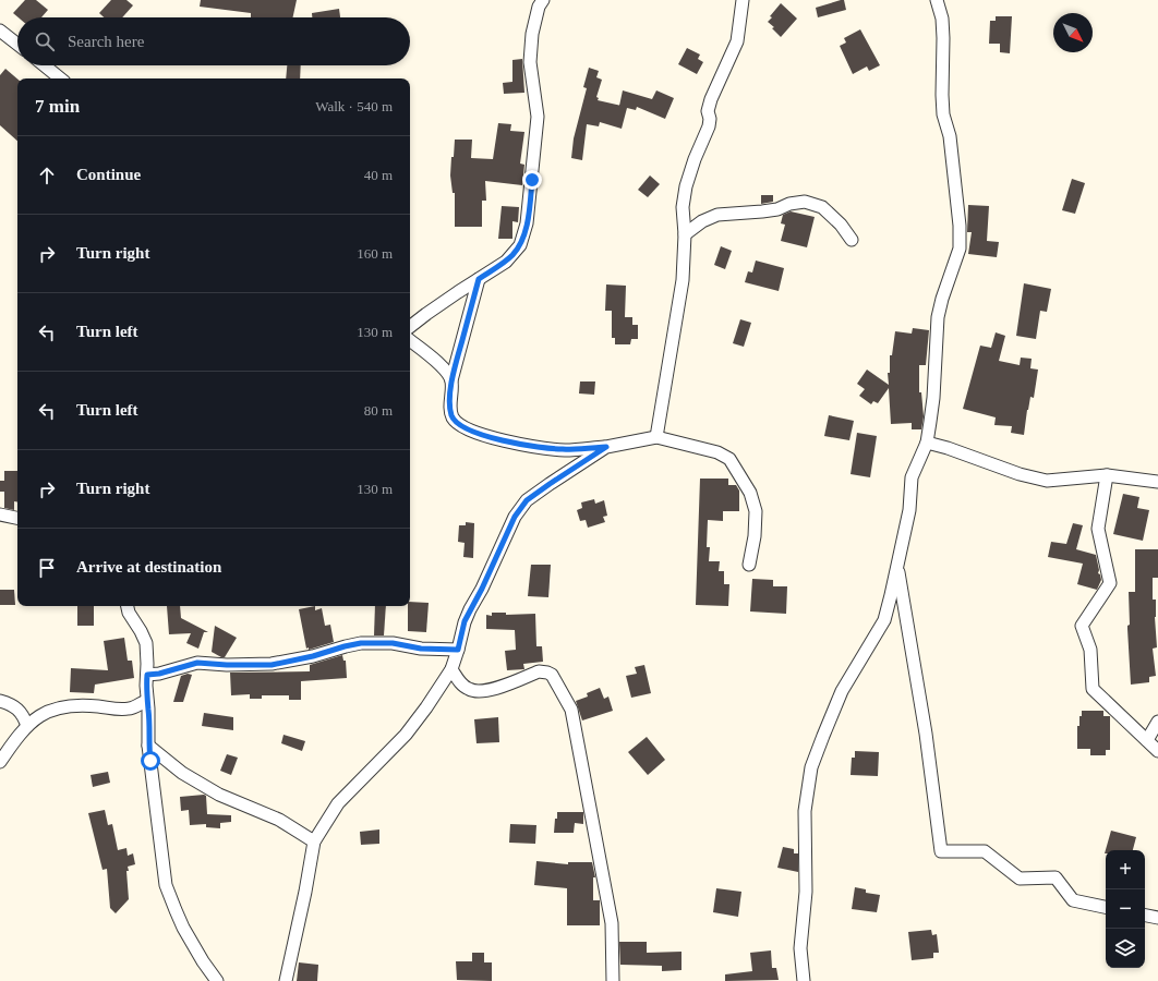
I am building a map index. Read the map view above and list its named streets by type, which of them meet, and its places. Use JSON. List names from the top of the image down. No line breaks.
{"north":"bottom right","page":{"search":"Search here","heading":["7 min","Walk · 540 m"],"list":[["Continue","40 m"],["Turn right","160 m"],["Turn left","130 m"],["Turn left","80 m"],["Turn right","130 m"],"Arrive at destination"],"map_buttons":["+","−"]}}
